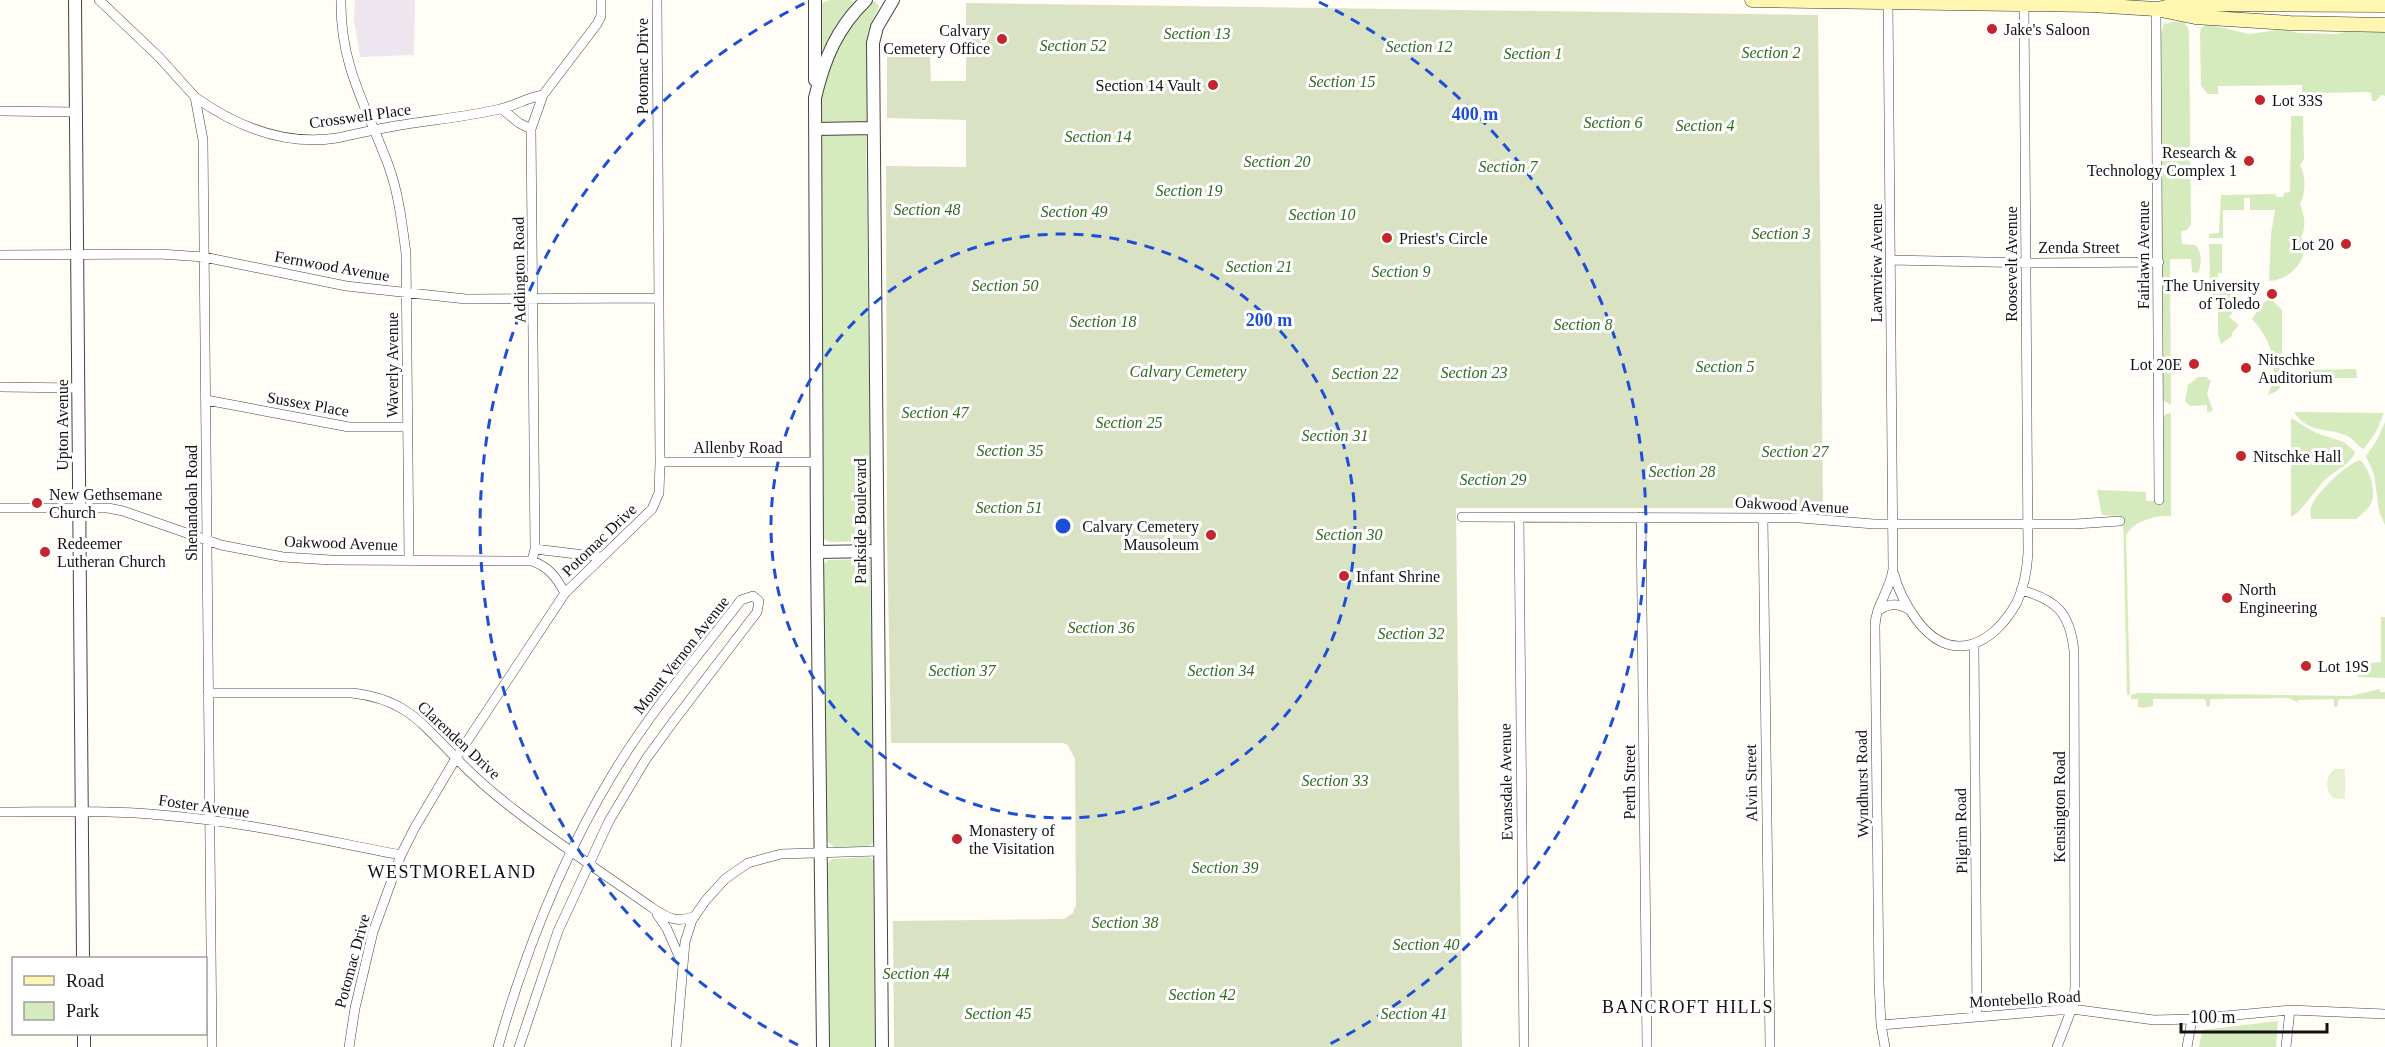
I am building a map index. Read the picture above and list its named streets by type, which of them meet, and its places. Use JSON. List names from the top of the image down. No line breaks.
{"streets":{"street":["Potomac Drive","Crosswell Place","Zenda Street","Fairlawn Avenue","Lawnview Avenue","Roosevelt Avenue","Fernwood Avenue","Addington Road","Waverly Avenue","Sussex Place","Upton Avenue","Allenby Road","Shenandoah Road","Oakwood Avenue","Parkside Boulevard","Mount Vernon Avenue","Clarenden Drive","Evansdale Avenue","Perth Street","Alvin Street","Wyndhurst Road","Foster Avenue","Kensington Road","Pilgrim Road","Montebello Road"]},"crossings":[["Potomac Drive","Fernwood Avenue"],["Potomac Drive","Allenby Road"],["Potomac Drive","Clarenden Drive"],["Potomac Drive","Foster Avenue"],["Crosswell Place","Addington Road"],["Crosswell Place","Waverly Avenue"],["Crosswell Place","Shenandoah Road"],["Zenda Street","Fairlawn Avenue"],["Zenda Street","Lawnview Avenue"],["Zenda Street","Roosevelt Avenue"],["Lawnview Avenue","Oakwood Avenue"],["Lawnview Avenue","Wyndhurst Road"],["Roosevelt Avenue","Oakwood Avenue"],["Roosevelt Avenue","Kensington Road"],["Roosevelt Avenue","Pilgrim Road"],["Fernwood Avenue","Addington Road"],["Fernwood Avenue","Waverly Avenue"],["Fernwood Avenue","Upton Avenue"],["Fernwood Avenue","Shenandoah Road"],["Addington Road","Oakwood Avenue"],["Waverly Avenue","Sussex Place"],["Waverly Avenue","Oakwood Avenue"],["Sussex Place","Shenandoah Road"],["Upton Avenue","Oakwood Avenue"],["Upton Avenue","Foster Avenue"],["Shenandoah Road","Oakwood Avenue"],["Shenandoah Road","Clarenden Drive"],["Shenandoah Road","Foster Avenue"],["Oakwood Avenue","Evansdale Avenue"],["Oakwood Avenue","Perth Street"],["Oakwood Avenue","Alvin Street"],["Oakwood Avenue","Wyndhurst Road"],["Mount Vernon Avenue","Clarenden Drive"],["Wyndhurst Road","Montebello Road"],["Kensington Road","Montebello Road"],["Pilgrim Road","Montebello Road"]],"districts":["WESTMORELAND","BANCROFT HILLS"],"parks":["Section 13","Section 52","Section 12","Section 2","Section 1","Section 15","Section 6","Section 4","Section 14","Section 20","Section 7","Section 19","Section 48","Section 49","Section 10","Section 3","Section 21","Section 9","Section 50","Section 18","Section 8","Section 5","Calvary Cemetery","Section 23","Section 22","Section 47","Section 25","Section 31","Section 35","Section 27","Section 28","Section 29","Section 51","Section 30","Section 36","Section 32","Section 37","Section 34","Section 33","Section 39","Section 38","Section 40","Section 44","Section 42","Section 45","Section 41"],"places":["Jake's Saloon","Calvary Cemetery Office","Section 14 Vault","Lot 33S","Research & Technology Complex 1","Priest's Circle","Lot 20","The University of Toledo","Lot 20E","Nitschke Auditorium","Nitschke Hall","New Gethsemane Church","Calvary Cemetery Mausoleum","Redeemer Lutheran Church","Infant Shrine","North Engineering","Lot 19S","Monastery of the Visitation"],"legend":["Road","Park"],"scale_bar":"100 m","rings":["400 m","200 m"]}
